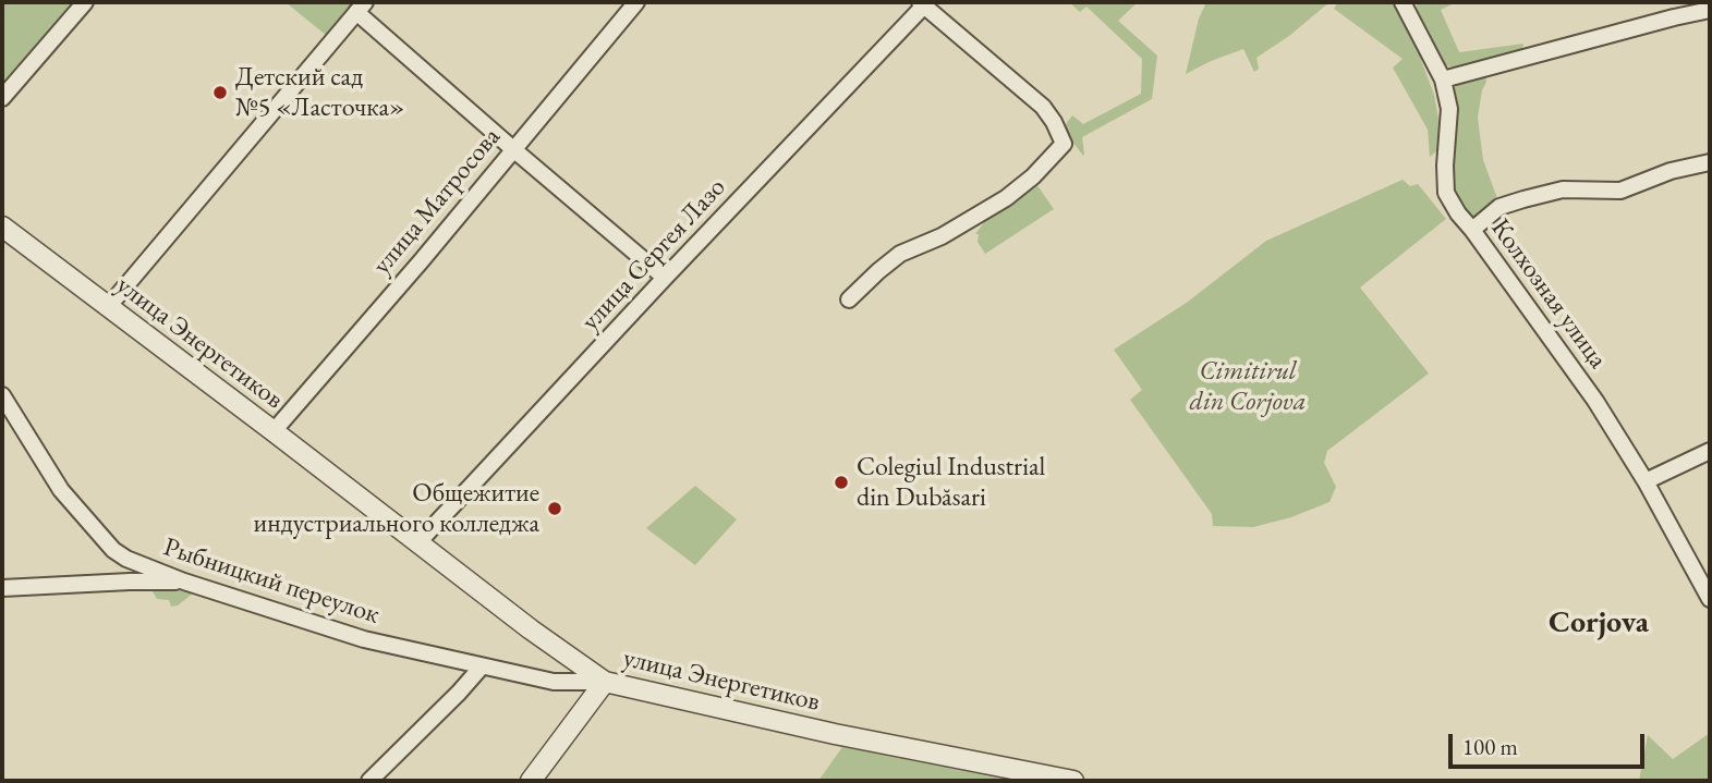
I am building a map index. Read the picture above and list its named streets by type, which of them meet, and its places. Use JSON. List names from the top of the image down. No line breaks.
{"streets":{"street":["улица Матросова","улица Сергея Лазо","Колхозная улица","улица Энергетиков","Рыбницкий переулок"]},"crossings":[["улица Матросова","улица Энергетиков"],["улица Сергея Лазо","улица Энергетиков"],["улица Энергетиков","Рыбницкий переулок"]],"districts":["Corjova"],"parks":["Cimitirul din Corjova"],"places":["Детский сад №5 «Ласточка»","Colegiul Industrial din Dubăsari","Общежитие индустриального колледжа"],"scale_bar":"100 m"}
